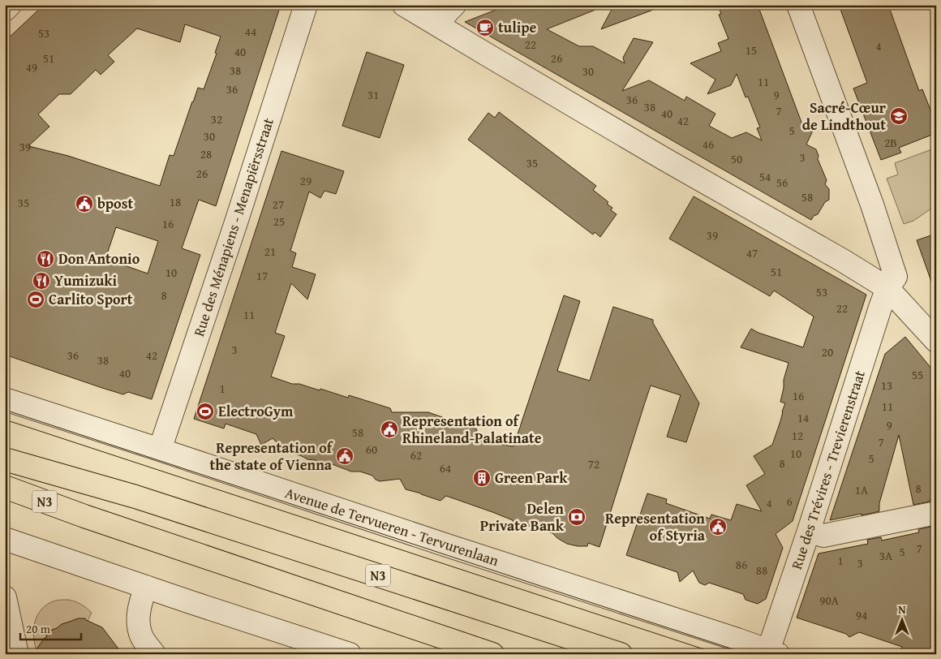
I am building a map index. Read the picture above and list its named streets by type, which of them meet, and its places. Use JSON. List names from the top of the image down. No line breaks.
{"streets":{"highway":["N3"],"street":["Rue des Ménapiens - Menapiërsstraat","Rue des Trévires - Trevierenstraat","Avenue de Tervueren - Tervurenlaan"]},"crossings":[["Rue des Ménapiens - Menapiërsstraat","Avenue de Tervueren - Tervurenlaan"],["Rue des Trévires - Trevierenstraat","Avenue de Tervueren - Tervurenlaan"]],"places":{"cafe":["tulipe"],"school or university":["Sacré-Cœur de Lindthout"],"public building":["bpost","Representation of Rhineland-Palatinate","Representation of the state of Vienna","Representation of Styria"],"restaurant":["Don Antonio","Yumizuki"],"sports":["Carlito Sport","ElectroGym"],"building":["Green Park"],"bank":["Delen Private Bank"]},"house_numbers":["44","53","22","4","15","40","51","26","49","38","30","11","36","31","9","36","38","7","40","32","42","5","30","2B","46","39","28","3","50","35","26","54","29","56","58","18","35","27","25","16","39","21","47","51","10","17","53","8","22","11","3","20","36","42","38","40","55","13","1","16","11","14","9","58","12","7","60","10","62","5","8","72","64","8","1A","6","4","7","5","3A","1","3","86","88","90A","94"],"scale_bar":"20 m","north":"top"}
